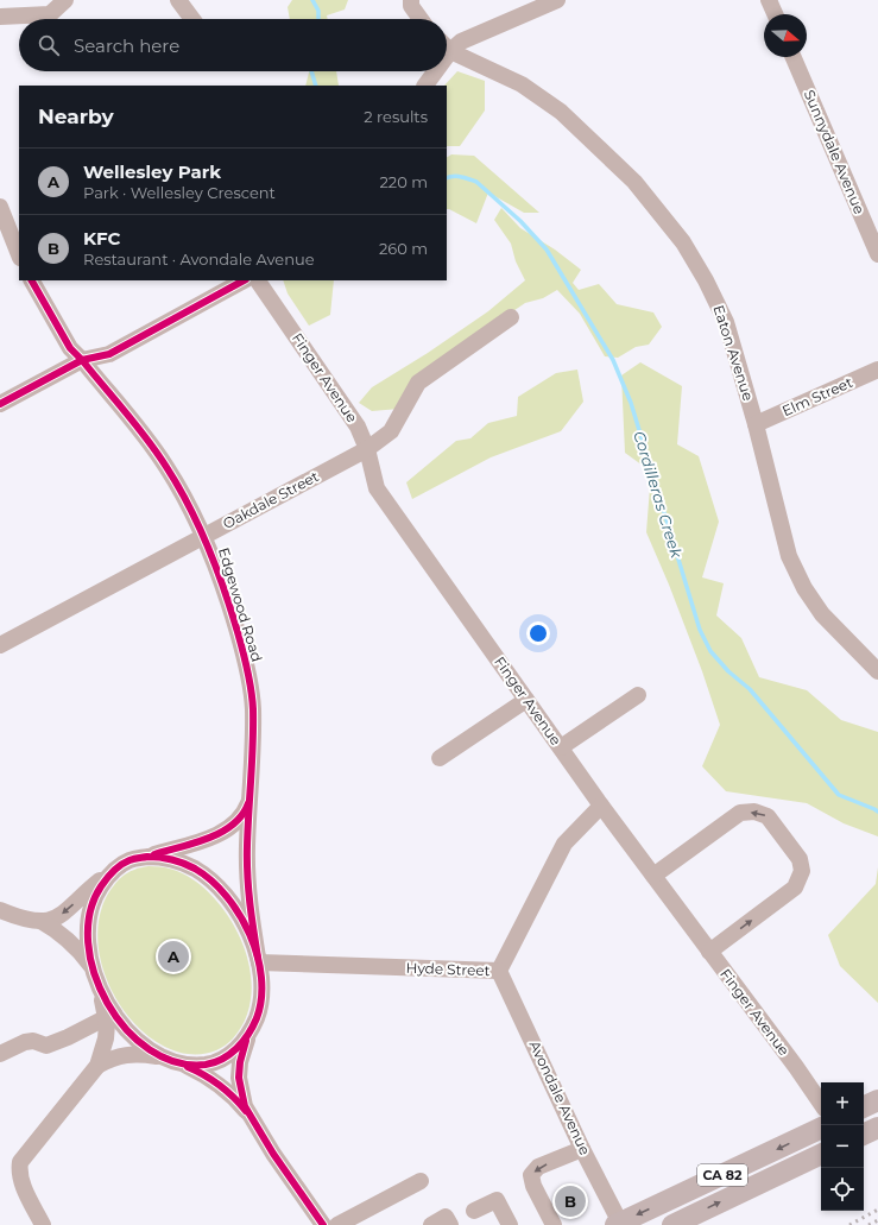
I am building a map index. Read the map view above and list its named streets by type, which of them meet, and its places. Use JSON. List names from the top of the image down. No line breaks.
{"streets":{"main road":["CA 82"],"street":["Sunnydale Avenue","Eaton Avenue","Finger Avenue","Elm Street","Oakdale Street","Edgewood Road","Hyde Street","Avondale Avenue"]},"crossings":[["Eaton Avenue","Elm Street"],["Finger Avenue","Oakdale Street"],["Finger Avenue","Hyde Street"],["Oakdale Street","Edgewood Road"],["Edgewood Road","Hyde Street"],["Hyde Street","Avondale Avenue"],["Avondale Avenue","CA 82"]],"water":["Cordilleras Creek"],"north":"right","page":{"search":"Search here","heading":["Nearby","2 results"],"list":[{"mark":"A","name":"Wellesley Park","note":"Park · Wellesley Crescent","value":"220 m"},{"mark":"B","name":"KFC","note":"Restaurant · Avondale Avenue","value":"260 m"}],"pins":["A","B"],"map_buttons":["+","−"]}}
